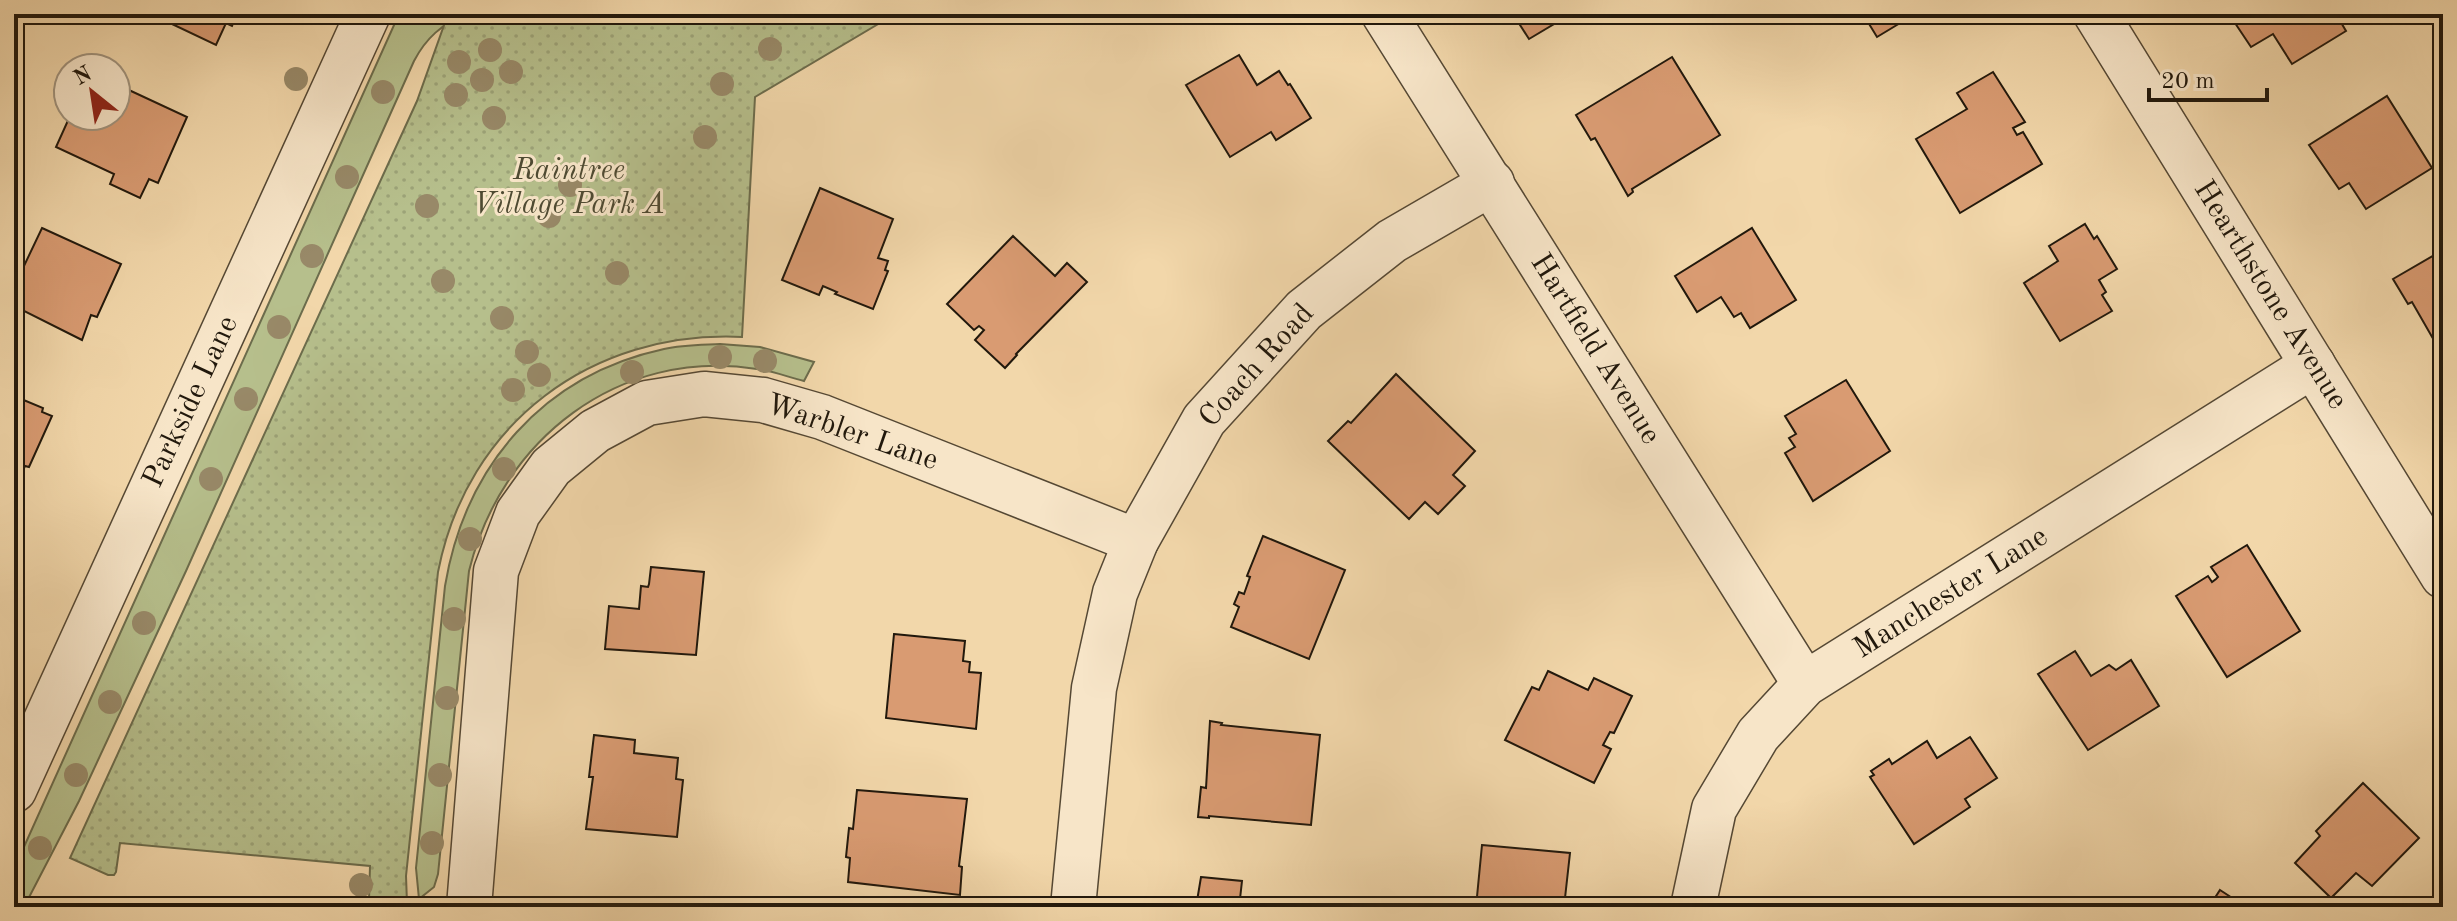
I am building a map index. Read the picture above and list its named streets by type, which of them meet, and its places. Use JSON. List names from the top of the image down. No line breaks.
{"streets":{"street":["Hearthstone Avenue","Hartfield Avenue","Coach Road","Parkside Lane","Warbler Lane","Manchester Lane"]},"crossings":[["Hearthstone Avenue","Manchester Lane"],["Hartfield Avenue","Coach Road"],["Hartfield Avenue","Manchester Lane"],["Coach Road","Warbler Lane"]],"parks":["Raintree Village Park A"],"scale_bar":"20 m","north":"top left"}
